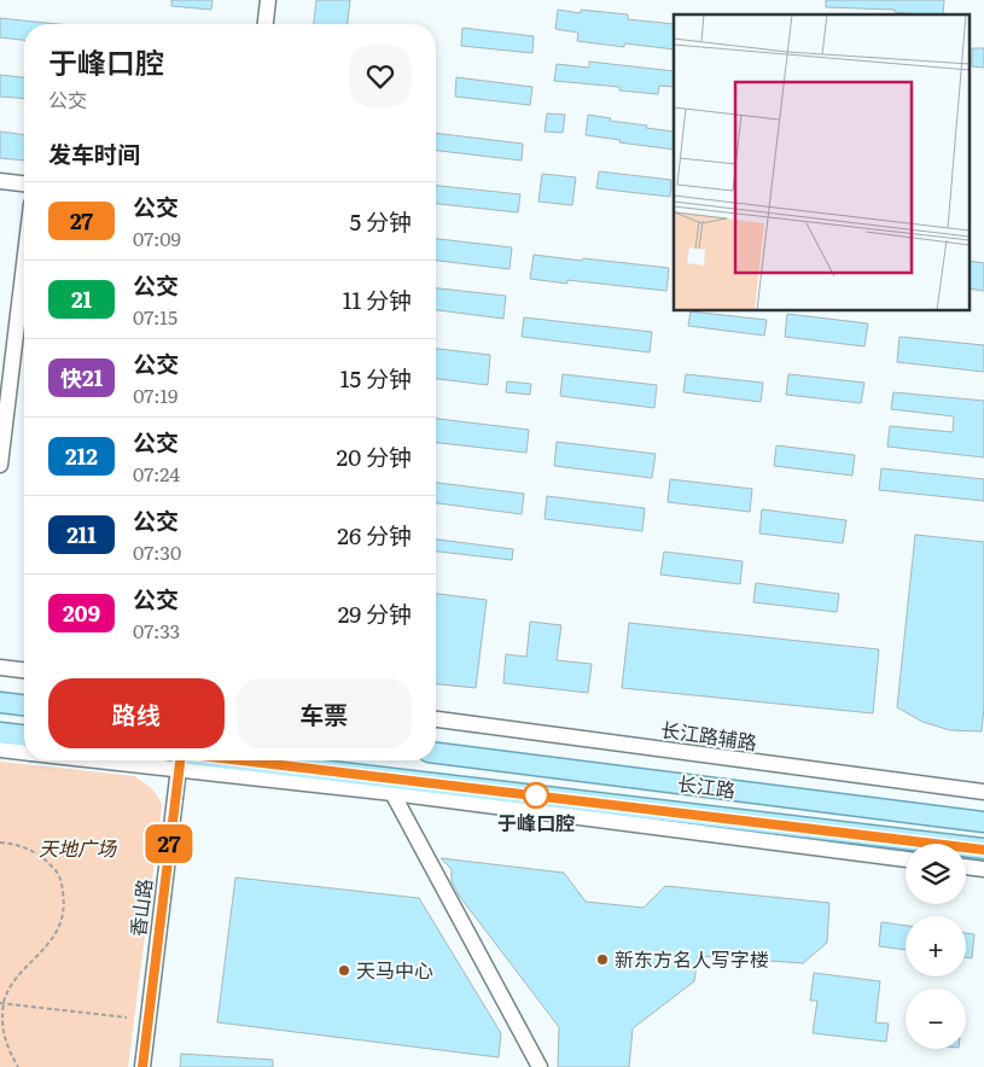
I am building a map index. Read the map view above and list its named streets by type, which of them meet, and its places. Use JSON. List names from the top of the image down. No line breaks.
{"streets":{"main road":["长江路"],"street":["长江路辅路","香山路"]},"parks":["天地广场"],"places":["于峰口腔","新东方名人写字楼","天马中心"],"lines":["bus line 27"],"page":{"on_map":"27","heading":[["于峰口腔","公交"],"发车时间"],"list":[{"mark":"27","name":"公交","note":"07:09","value":"5 分钟"},{"mark":"21","name":"公交","note":"07:15","value":"11 分钟"},{"mark":"快21","name":"公交","note":"07:19","value":"15 分钟"},{"mark":"212","name":"公交","note":"07:24","value":"20 分钟"},{"mark":"211","name":"公交","note":"07:30","value":"26 分钟"},{"mark":"209","name":"公交","note":"07:33","value":"29 分钟"}],"buttons":["路线","车票"],"map_buttons":["+","−"]}}
